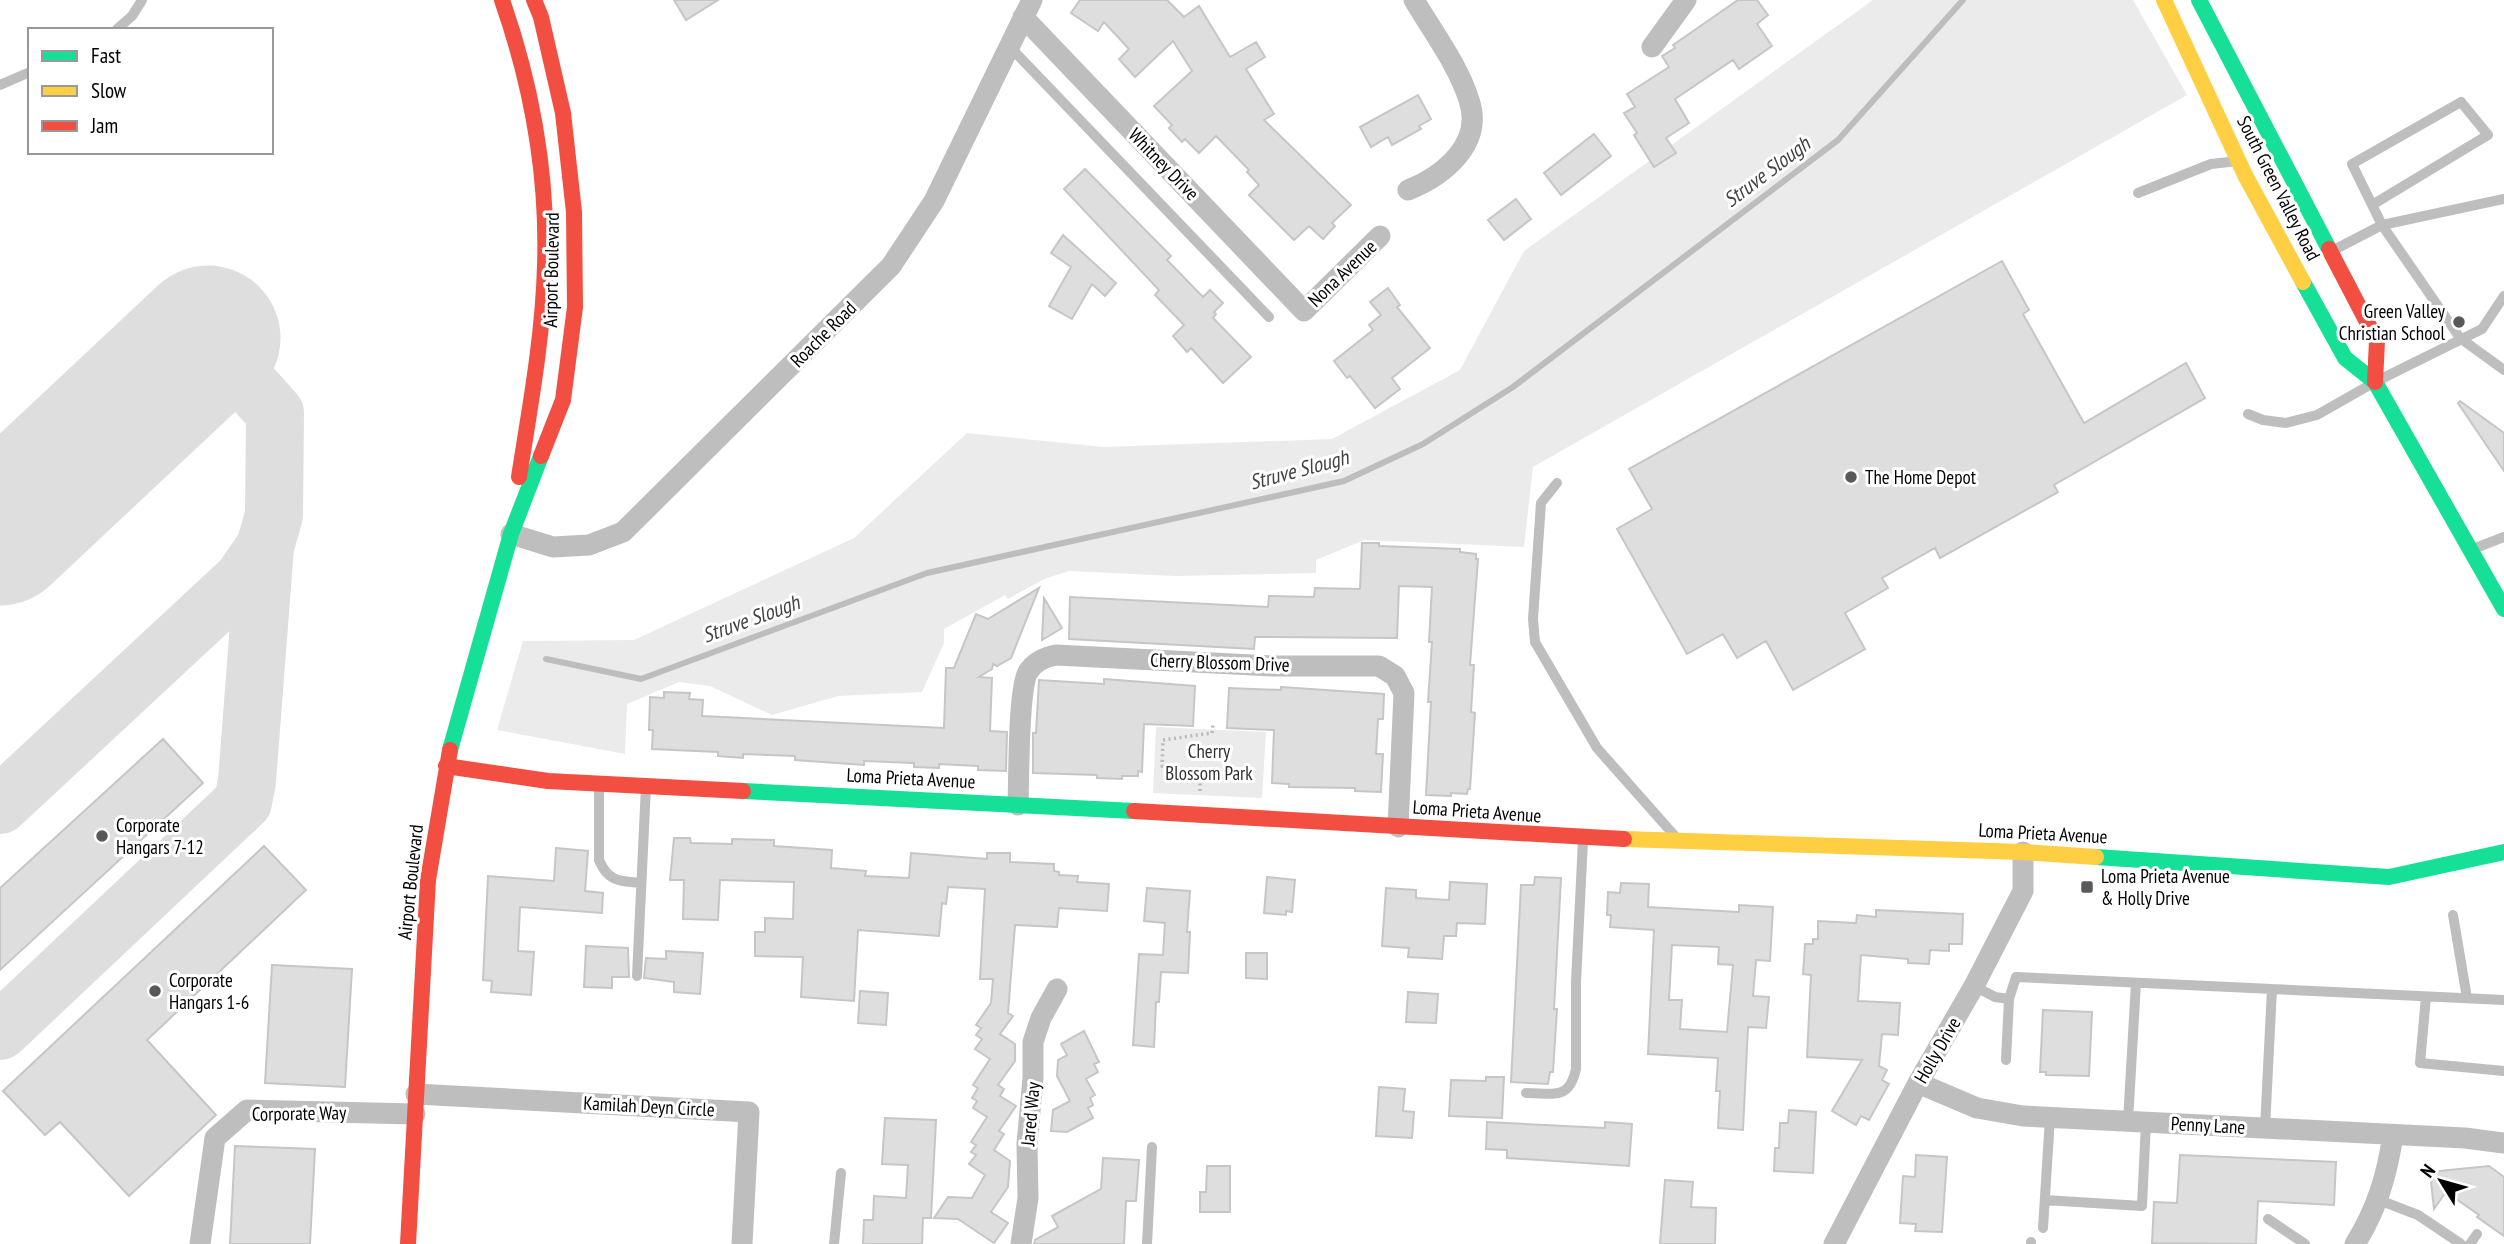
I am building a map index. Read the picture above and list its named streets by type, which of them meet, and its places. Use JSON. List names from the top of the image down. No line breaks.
{"streets":{"main road":["South Green Valley Road","Airport Boulevard","Loma Prieta Avenue"],"street":["Whitney Drive","Nona Avenue","Roache Road","Cherry Blossom Drive","Holly Drive","Kamilah Deyn Circle","Corporate Way","Jared Way","Penny Lane"]},"crossings":[["Whitney Drive","Nona Avenue"],["Whitney Drive","Roache Road"],["Airport Boulevard","Roache Road"],["Airport Boulevard","Loma Prieta Avenue"],["Airport Boulevard","Kamilah Deyn Circle"],["Airport Boulevard","Corporate Way"],["Cherry Blossom Drive","Loma Prieta Avenue"],["Loma Prieta Avenue","Holly Drive"],["Holly Drive","Penny Lane"],["Kamilah Deyn Circle","Corporate Way"]],"water":["Struve Slough"],"parks":["Cherry Blossom Park"],"places":{"other":["Green Valley Christian School","The Home Depot","Corporate Hangars 7-12","Corporate Hangars 1-6"],"transit":["Loma Prieta Avenue & Holly Drive"]},"legend":["Fast","Slow","Jam"],"north":"top left"}
